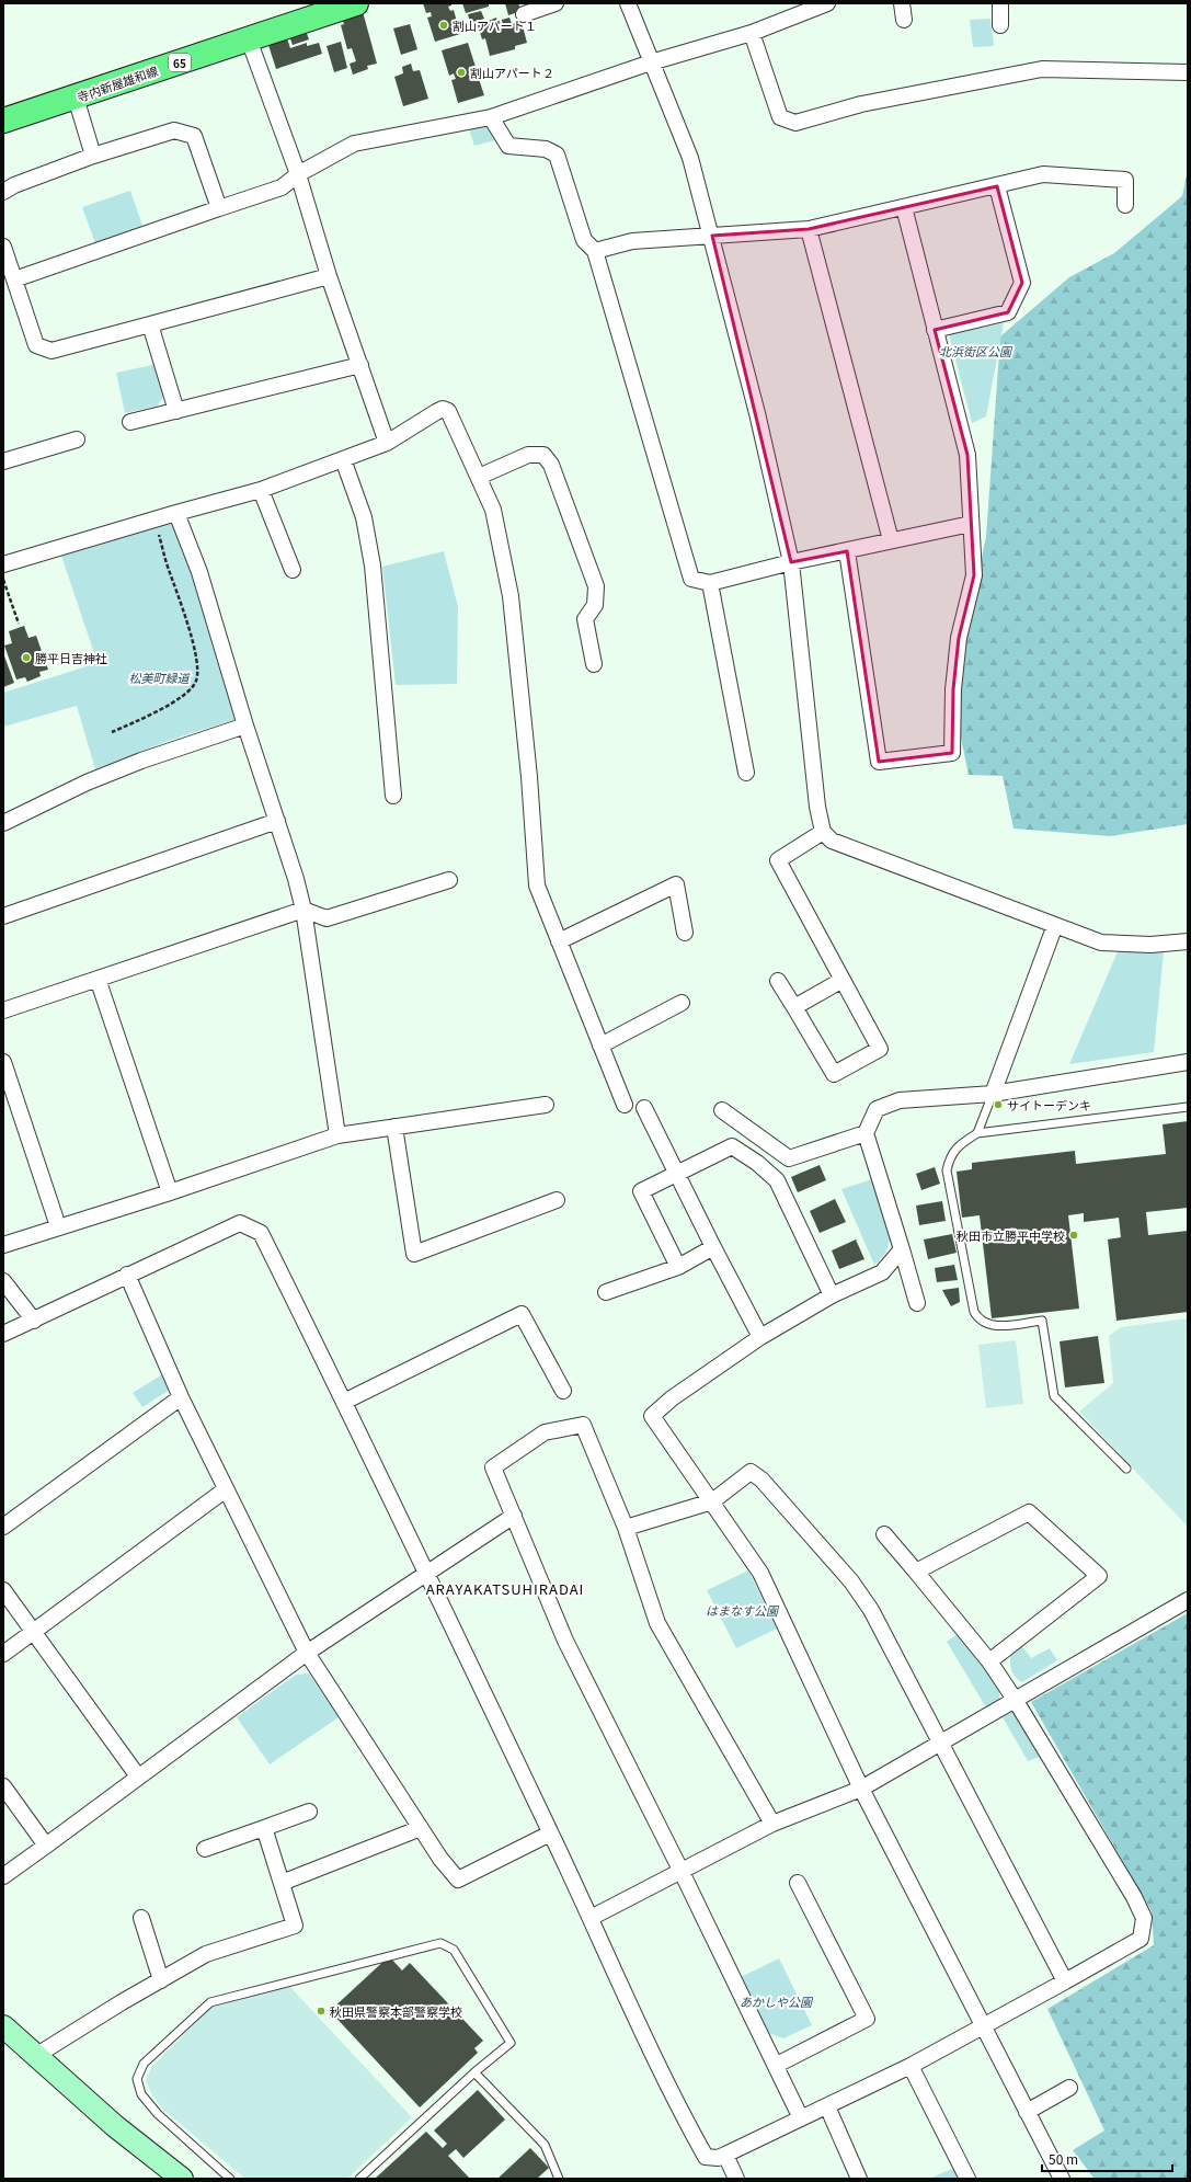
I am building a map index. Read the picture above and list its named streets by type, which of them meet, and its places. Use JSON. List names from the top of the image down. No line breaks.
{"streets":{"main road":["65","寺内新屋雄和線"]},"districts":["ARAYAKATSUHIRADAI"],"parks":["北浜街区公園","松美町緑道","はまなす公園","あかしや公園"],"places":["割山アパート１","割山アパート２","勝平日吉神社","サイトーデンキ","秋田市立勝平中学校","秋田県警察本部警察学校"],"scale_bar":"50 m"}
